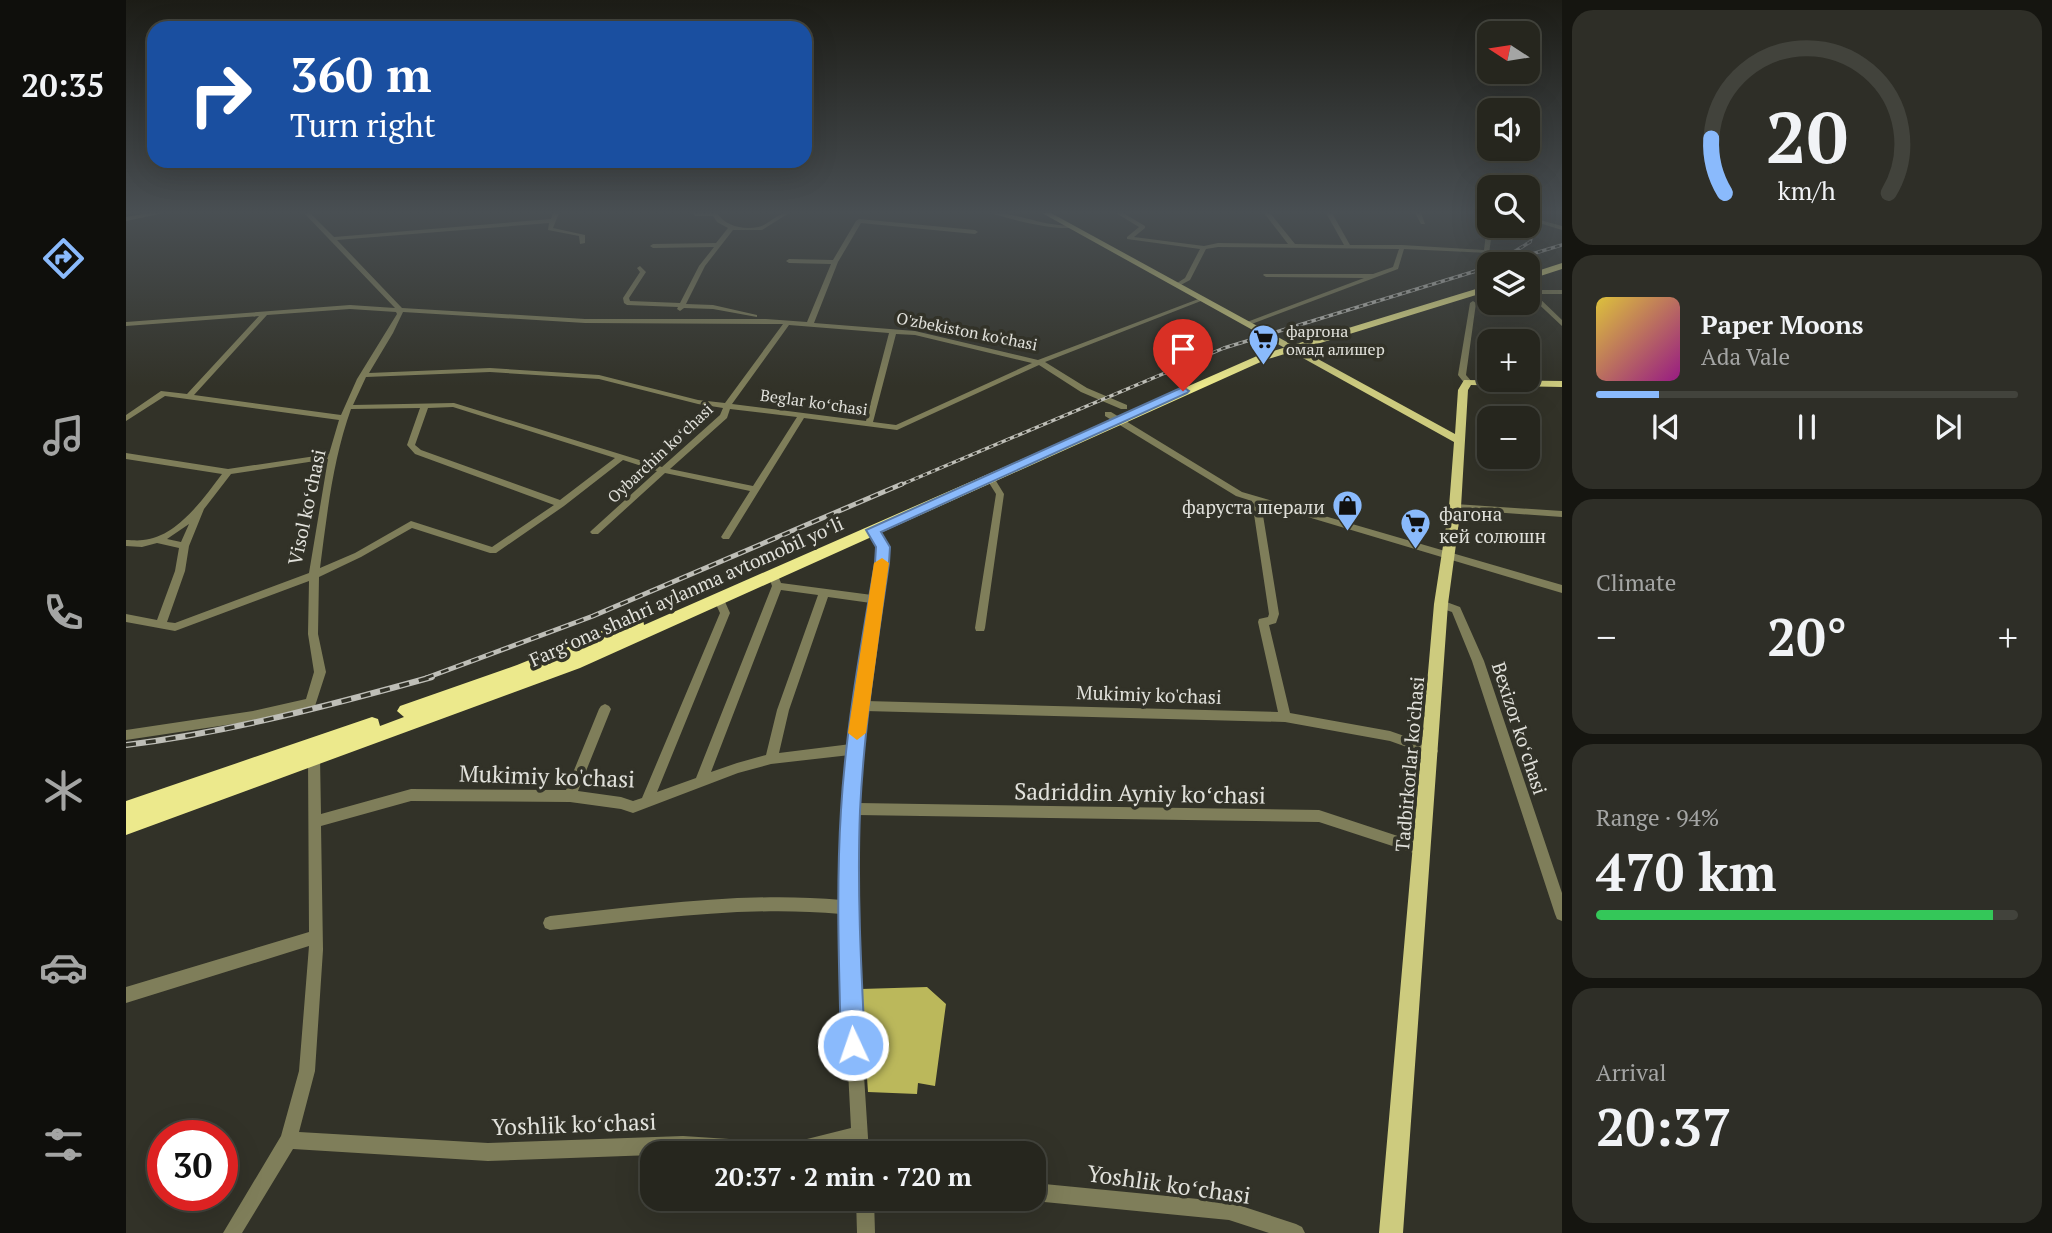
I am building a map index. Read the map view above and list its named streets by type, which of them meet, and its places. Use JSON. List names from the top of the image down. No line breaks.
{"streets":{"highway":["Fargʻona shahri aylanma avtomobil yoʻli"],"main road":["Tadbirkorlar ko'chasi"],"street":["O'zbekiston ko'chasi","Beglar koʻchasi","Oybarchin koʻchasi","Visol koʻchasi","Mukimiy ko'chasi","Bexizor koʻchasi","Sadriddin Ayniy koʻchasi","Yoshlik koʻchasi"]},"crossings":[["O'zbekiston ko'chasi","Beglar koʻchasi"],["O'zbekiston ko'chasi","Oybarchin koʻchasi"],["O'zbekiston ko'chasi","Visol koʻchasi"],["Beglar koʻchasi","Oybarchin koʻchasi"],["Beglar koʻchasi","Visol koʻchasi"],["Fargʻona shahri aylanma avtomobil yoʻli","Tadbirkorlar ko'chasi"],["Mukimiy ko'chasi","Tadbirkorlar ko'chasi"],["Bexizor koʻchasi","Tadbirkorlar ko'chasi"],["Tadbirkorlar ko'chasi","Sadriddin Ayniy koʻchasi"]],"places":{"supermarket":["фаргона омад алишер","фагона кей солюшн"],"shop":["фаруста шерали"]},"north":"left","page":{"tabs":"20:35","map_buttons":["+","−"],"turn":["360 m","Turn right"],"song":["Paper Moons","Ada Vale"],"tile":["Climate",["Range · 94%","470 km"],["Arrival","20:37"]],"heat":["−","20°","+"],"limit":"30","trip":"20:37 · 2 min · 720 m","gauge":["20","km/h"]}}
